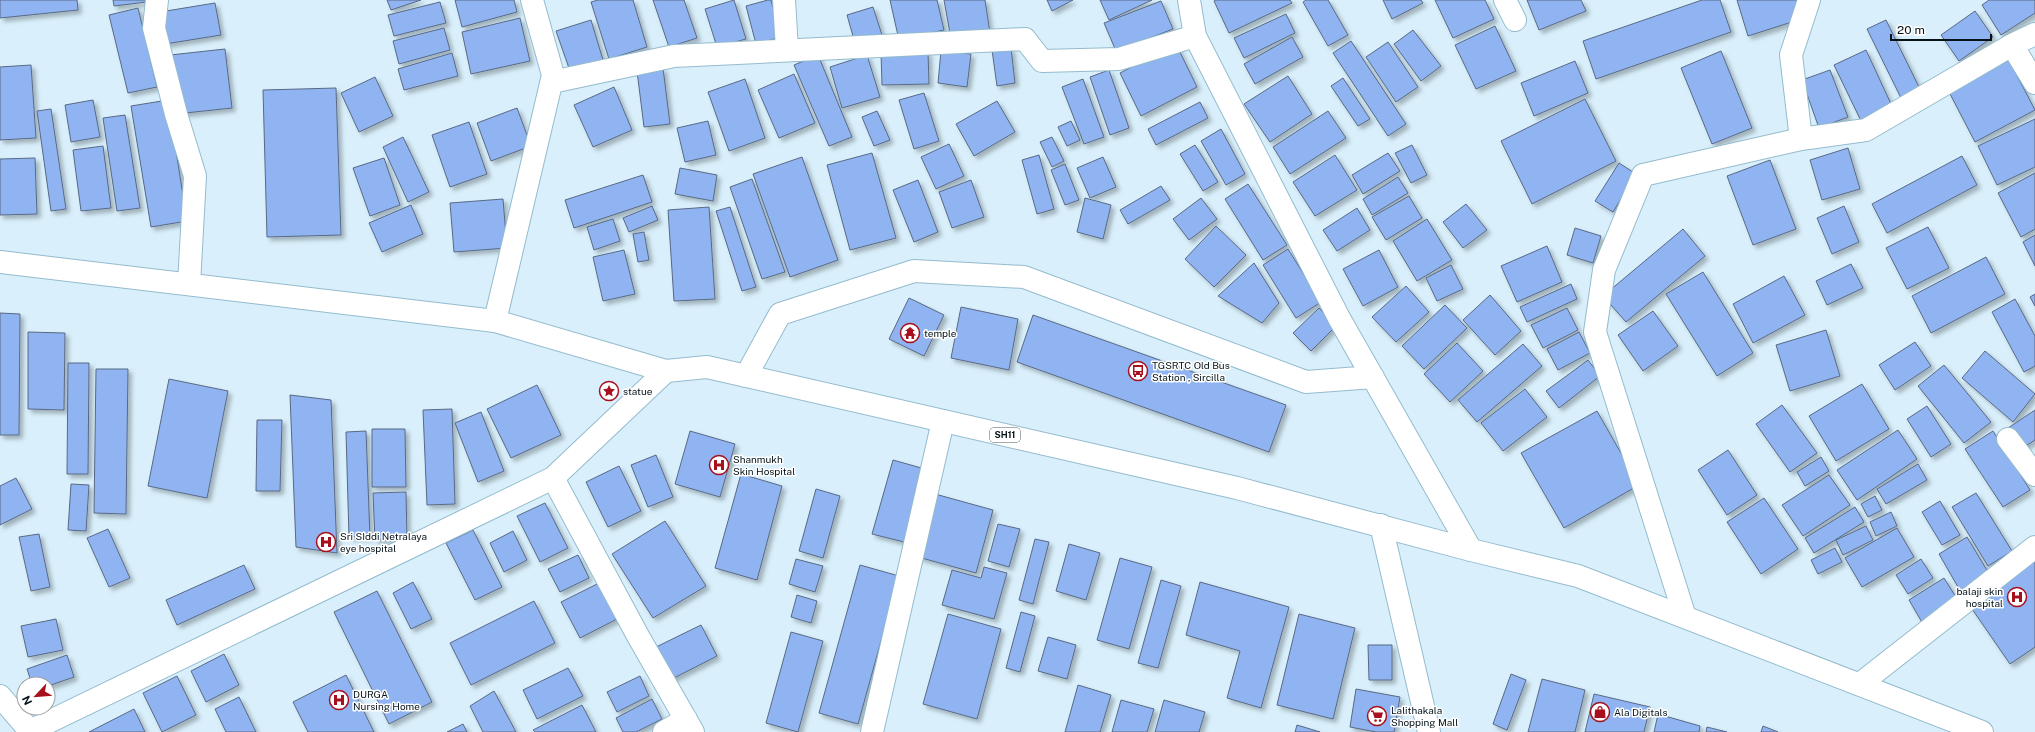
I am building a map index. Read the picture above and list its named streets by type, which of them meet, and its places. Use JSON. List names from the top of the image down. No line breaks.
{"streets":{"street":["SH11"]},"places":{"temple":["temple"],"bus stop":["TGSRTC Old Bus Station , Sircilla"],"place":["statue"],"hospital":["Shanmukh Skin Hospital","Sri SIddi Netralaya eye hospital","balaji skin hospital","DURGA Nursing Home"],"shop":["Ala Digitals"],"supermarket":["Lalithakala Shopping Mall"]},"scale_bar":"20 m","north":"bottom left"}
